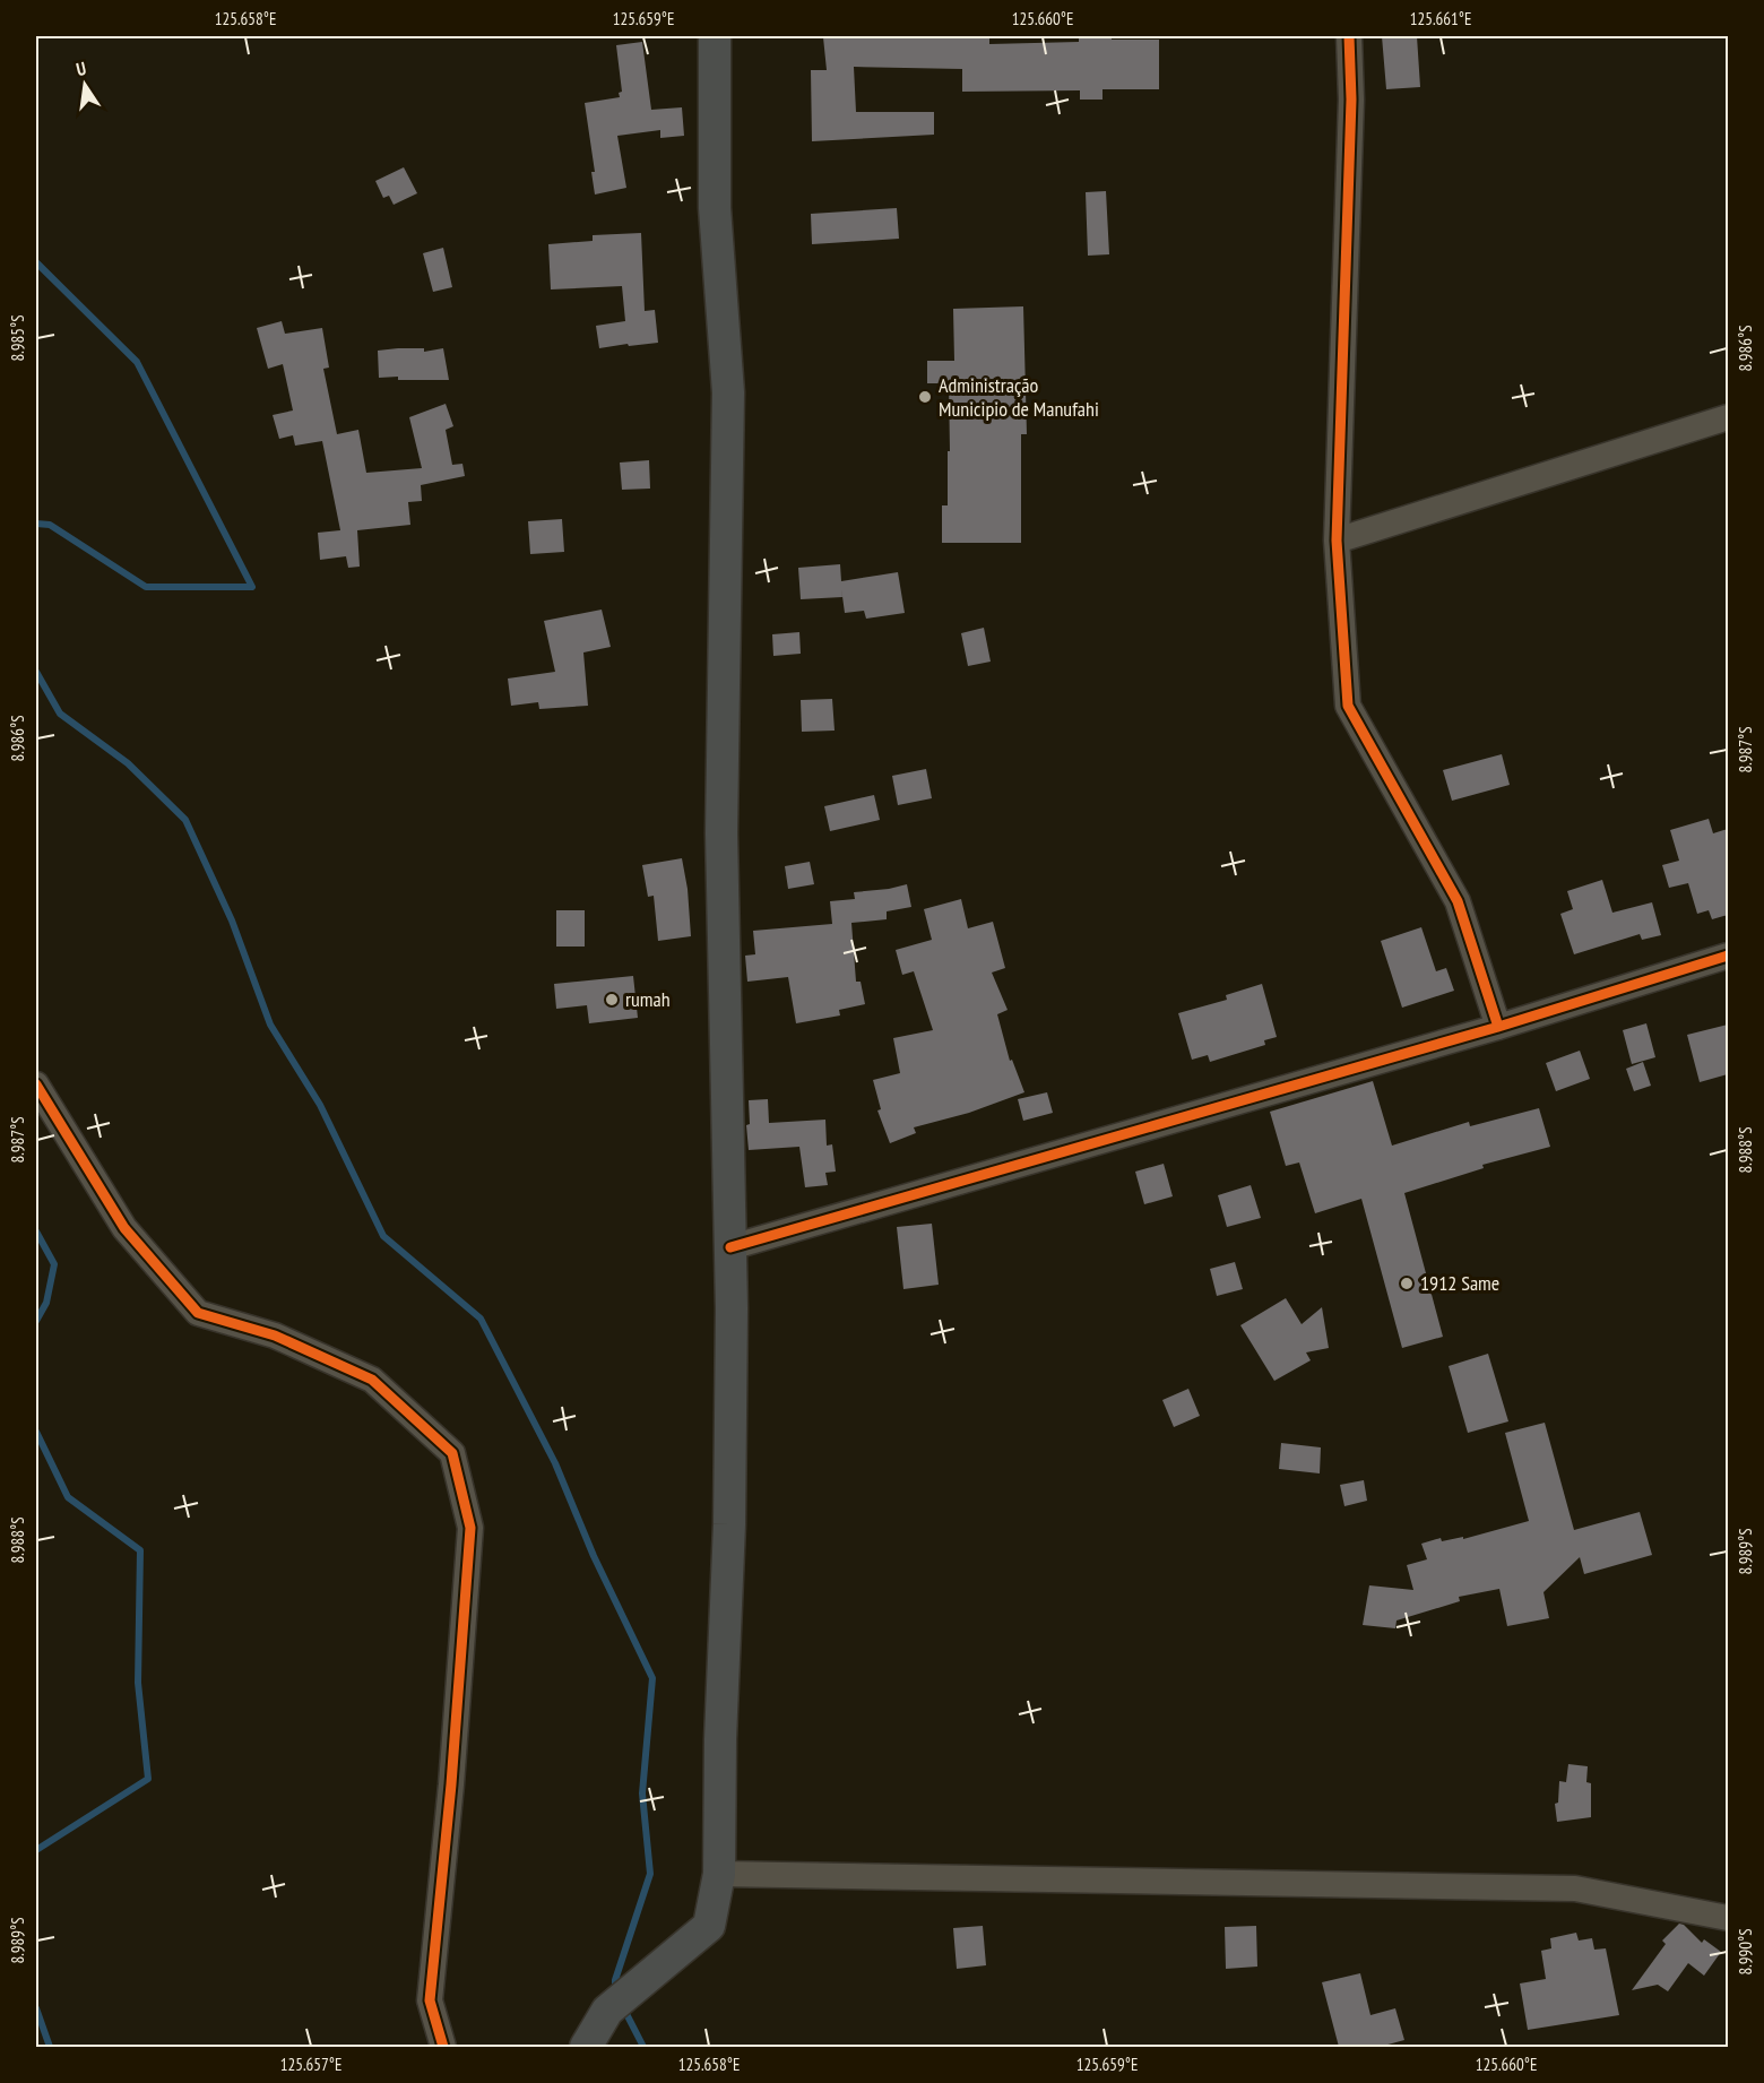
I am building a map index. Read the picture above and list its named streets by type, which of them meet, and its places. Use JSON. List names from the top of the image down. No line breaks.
{"places":["Administração Municipio de Manufahi","rumah","1912 Same"],"north":"top","coordinates":["125.658°E","125.659°E","125.660°E","125.661°E","8.985°S","8.986°S","8.987°S","8.988°S","8.989°S","8.990°S","125.657°E"]}
